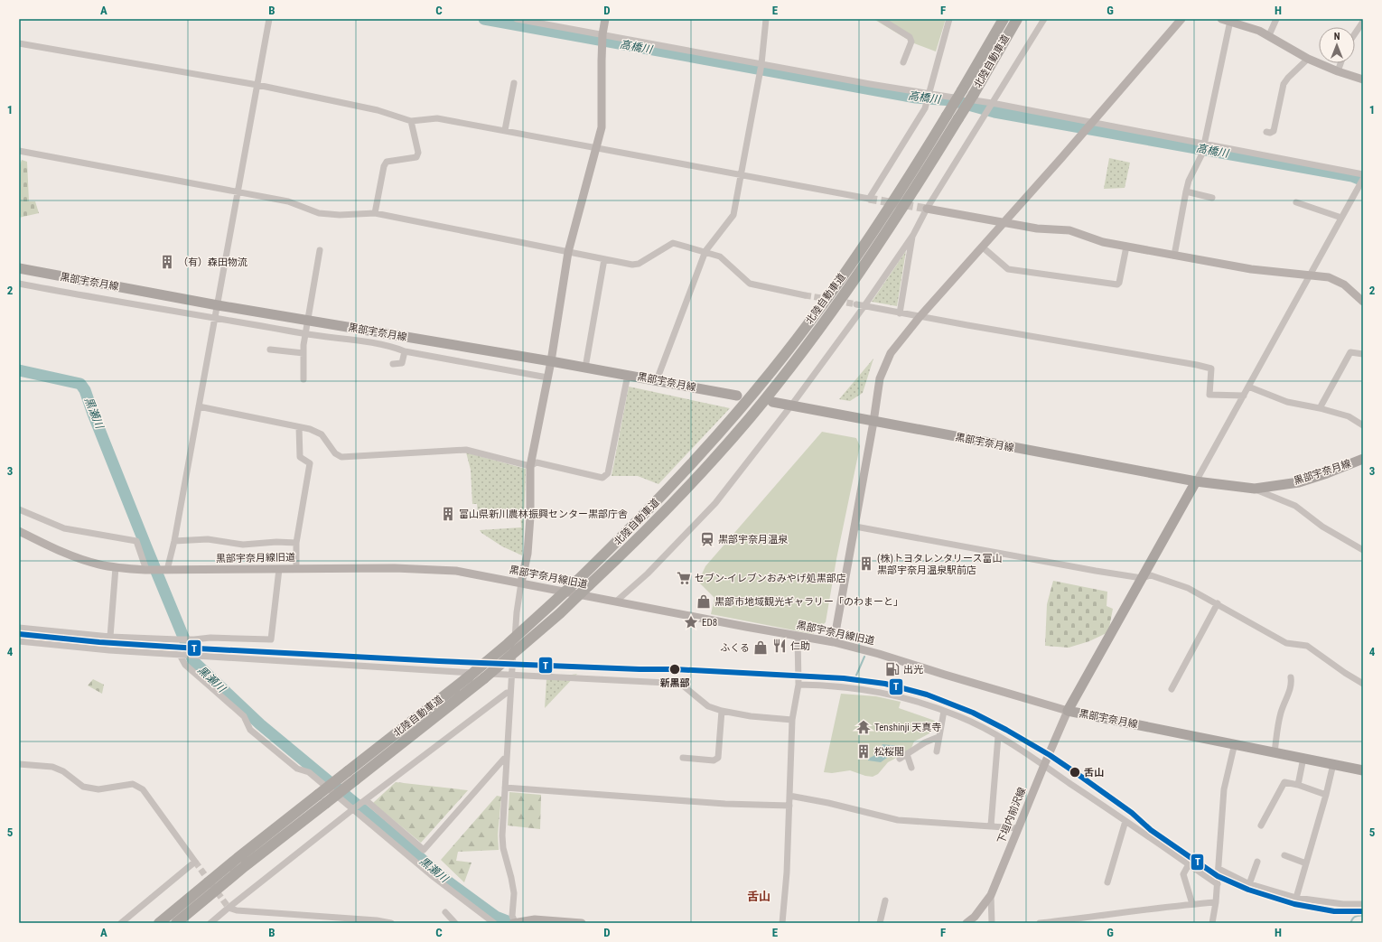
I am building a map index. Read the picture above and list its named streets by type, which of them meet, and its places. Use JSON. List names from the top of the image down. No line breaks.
{"streets":{"highway":["北陸自動車道"],"main road":["黒部宇奈月線"],"street":["黒部宇奈月線旧道","下垣内前沢線"]},"crossings":[["黒部宇奈月線","黒部宇奈月線旧道"],["黒部宇奈月線","下垣内前沢線"],["黒部宇奈月線旧道","下垣内前沢線"]],"districts":["舌山"],"water":["高橋川","黒瀬川"],"places":{"building":["（有）森田物流","富山県新川農林振興センター黒部庁舎","(株)トヨタレンタリース富山 黒部宇奈月温泉駅前店","松桜閣"],"station":["黒部宇奈月温泉"],"supermarket":["セブン-イレブンおみやげ処黒部店"],"shop":["黒部市地域観光ギャラリー「のわまーと」","ふくる"],"place":["ED8"],"restaurant":["仁助"],"other":["新黒部","舌山"],"fuel station":["出光"],"temple":["Tenshinji 天真寺"]},"lines":["transit line T"],"north":"top","grid":{"columns":["A","B","C","D","E","F","G","H"],"rows":["1","2","3","4","5"]}}
